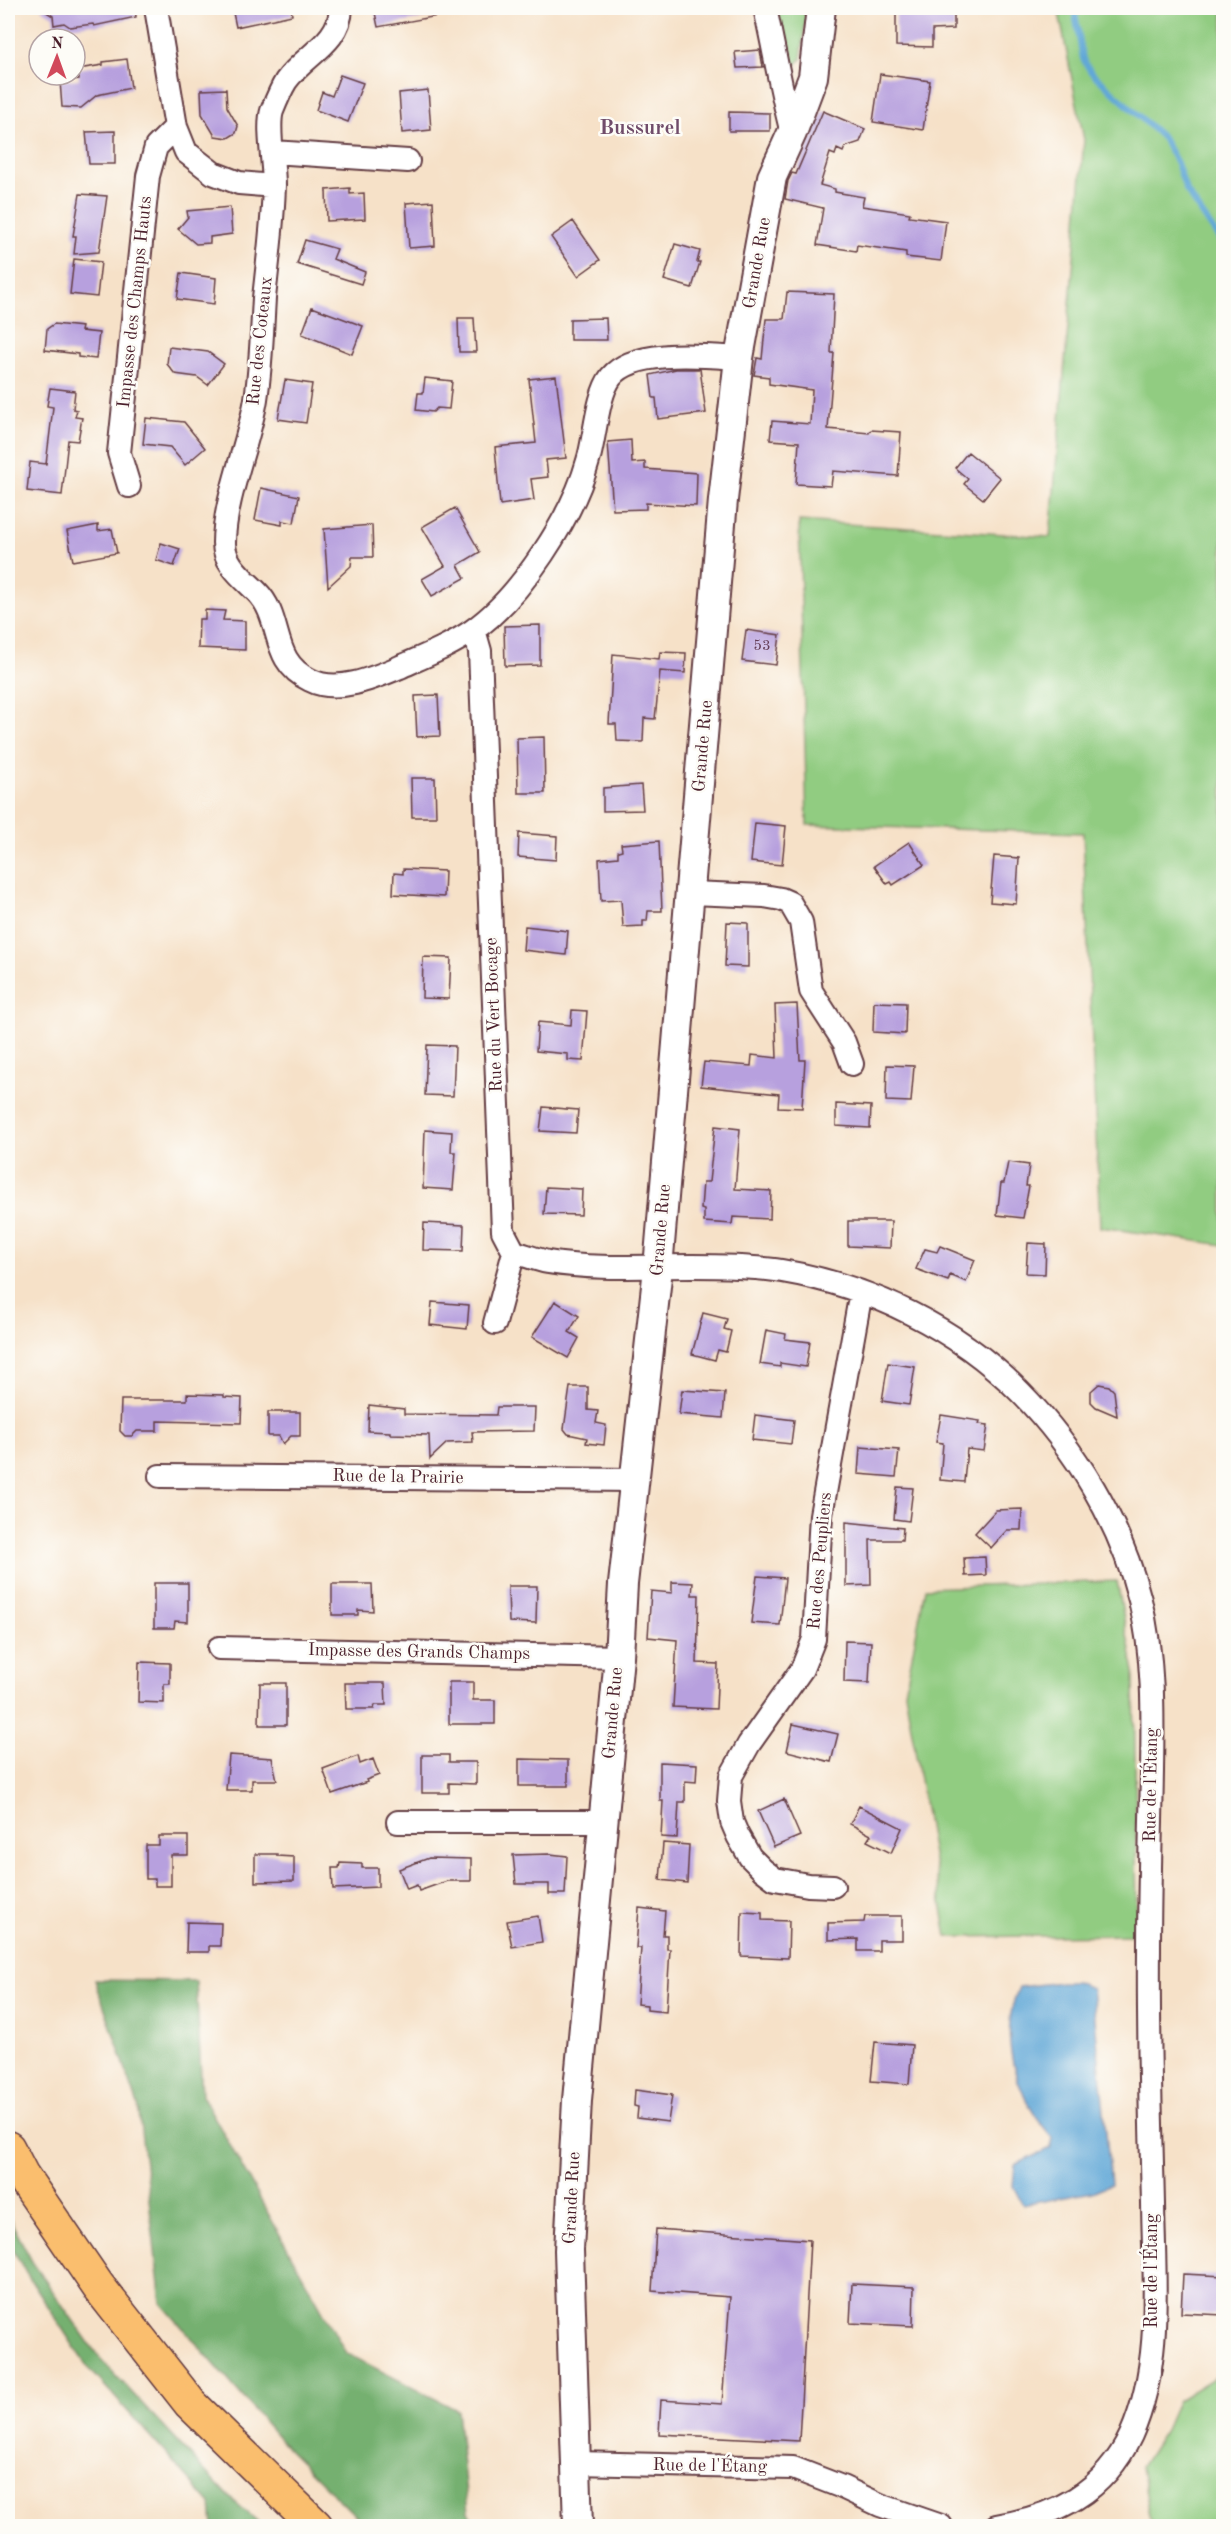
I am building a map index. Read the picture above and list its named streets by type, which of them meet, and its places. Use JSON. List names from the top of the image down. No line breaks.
{"streets":{"street":["Grande Rue","Impasse des Champs Hauts","Rue des Coteaux","Rue du Vert Bocage","Rue de la Prairie","Rue des Peupliers","Impasse des Grands Champs","Rue de l'Étang"]},"crossings":[["Grande Rue","Rue de la Prairie"],["Grande Rue","Impasse des Grands Champs"],["Grande Rue","Rue de l'Étang"],["Rue des Coteaux","Rue du Vert Bocage"],["Rue des Peupliers","Rue de l'Étang"]],"districts":["Bussurel"],"house_numbers":["53"],"north":"top"}
